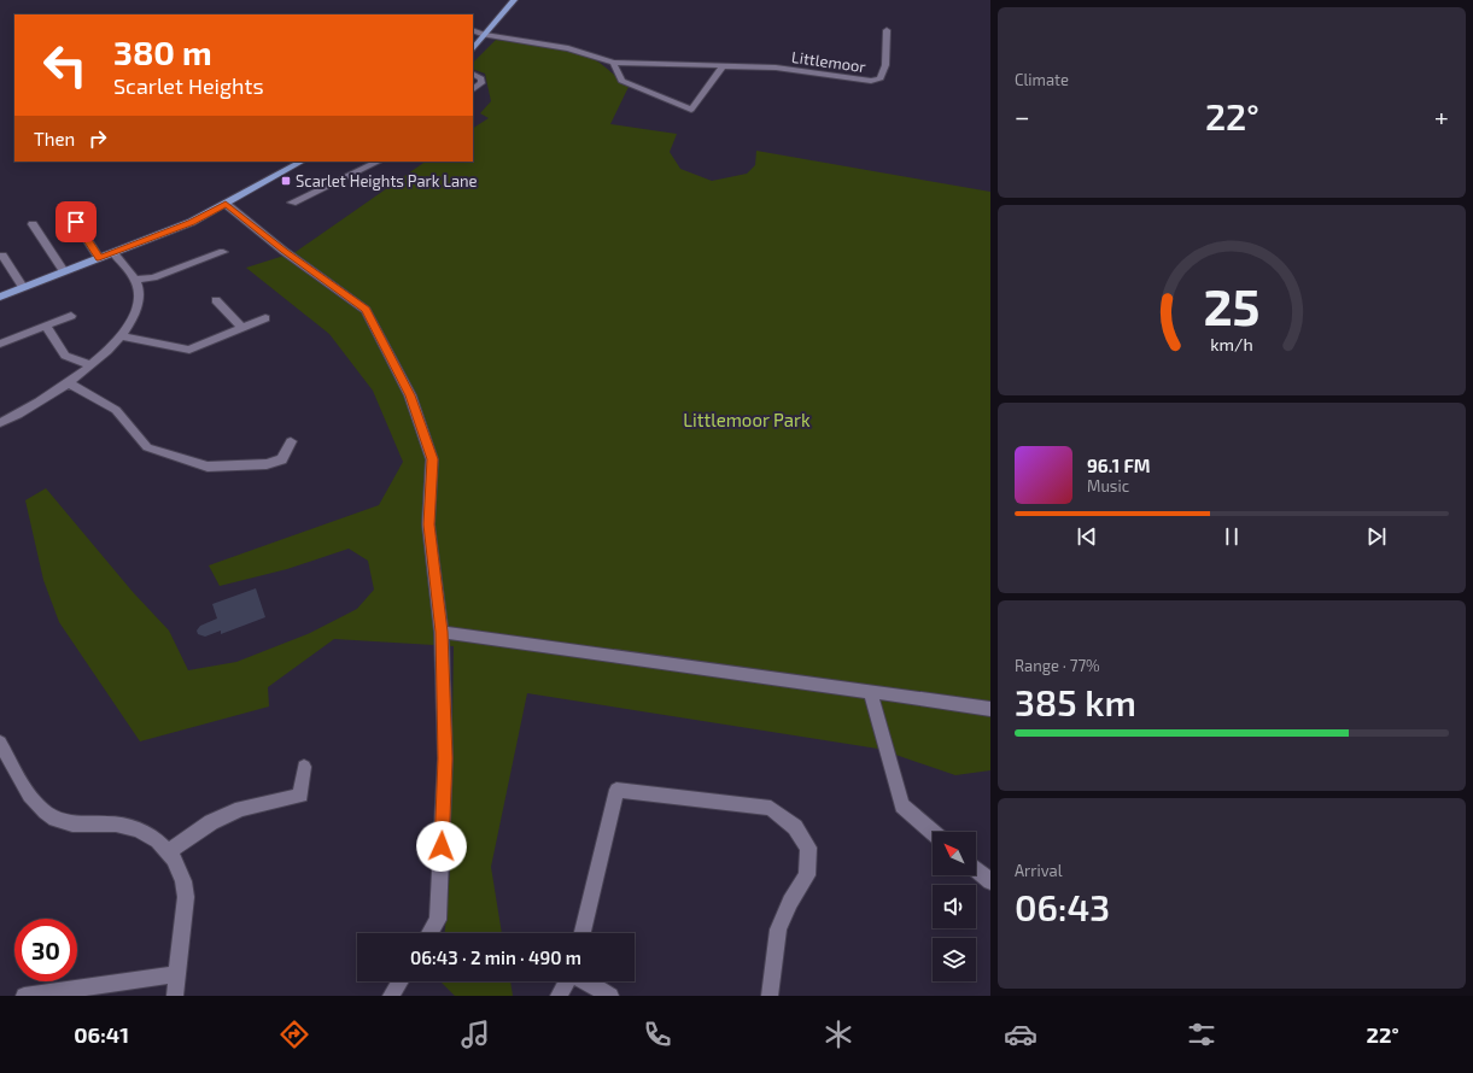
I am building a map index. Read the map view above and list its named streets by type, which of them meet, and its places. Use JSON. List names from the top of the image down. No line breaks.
{"streets":{"street":["Littlemoor"]},"parks":["Littlemoor Park"],"places":{"transit":["Scarlet Heights Park Lane"]},"north":"top left","page":{"tile":["Climate",["Range · 77%","385 km"],["Arrival","06:43"]],"turn":["380 m","Scarlet Heights"],"heat":["−","22°","+"],"then":"Then","song":["96.1 FM","Music"],"limit":"30","trip":"06:43 · 2 min · 490 m","tabs":["06:41","22°"],"gauge":["25","km/h"]}}
